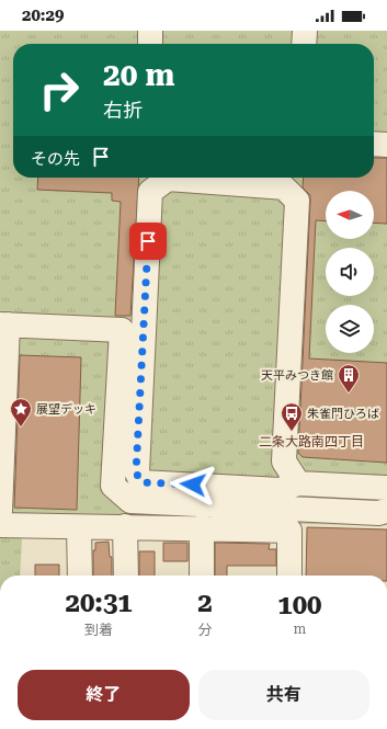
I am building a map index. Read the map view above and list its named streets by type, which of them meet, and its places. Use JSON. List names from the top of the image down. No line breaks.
{"districts":["二条大路南四丁目"],"places":{"building":["天平みつき館"],"place":["展望デッキ"],"bus stop":["朱雀門ひろば"]},"north":"left","page":{"status":"20:29","turn":["20 m","右折"],"then":"その先","eta":["20:31","到着","2","分","100","m"],"buttons":["終了","共有"]}}
